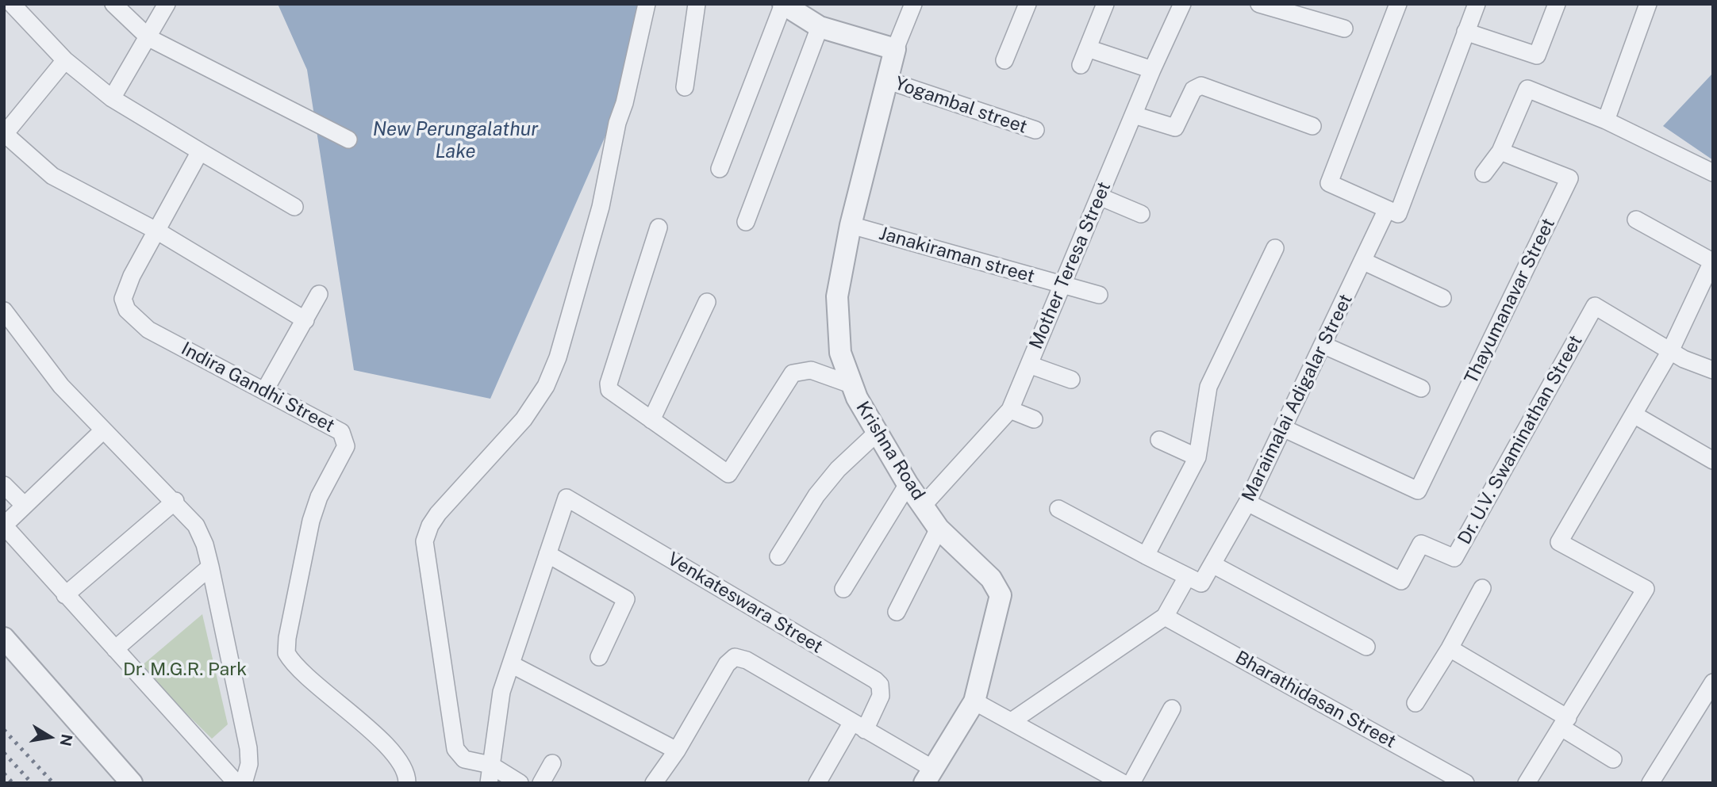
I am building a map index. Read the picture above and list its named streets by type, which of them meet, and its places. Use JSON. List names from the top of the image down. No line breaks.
{"streets":{"street":["Yogambal street","Janakiraman street","Mother Teresa Street","Thayumanavar Street","Indira Gandhi Street","Maraimalai Adigalar Street","Dr. U.V. Swaminathan Street","Krishna Road","Venkateswara Street","Bharathidasan Street"]},"crossings":[["Yogambal street","Krishna Road"],["Janakiraman street","Mother Teresa Street"],["Janakiraman street","Krishna Road"],["Mother Teresa Street","Krishna Road"],["Thayumanavar Street","Maraimalai Adigalar Street"],["Maraimalai Adigalar Street","Dr. U.V. Swaminathan Street"],["Maraimalai Adigalar Street","Bharathidasan Street"]],"water":["New Perungalathur Lake"],"parks":["Dr. M.G.R. Park"],"north":"right"}
